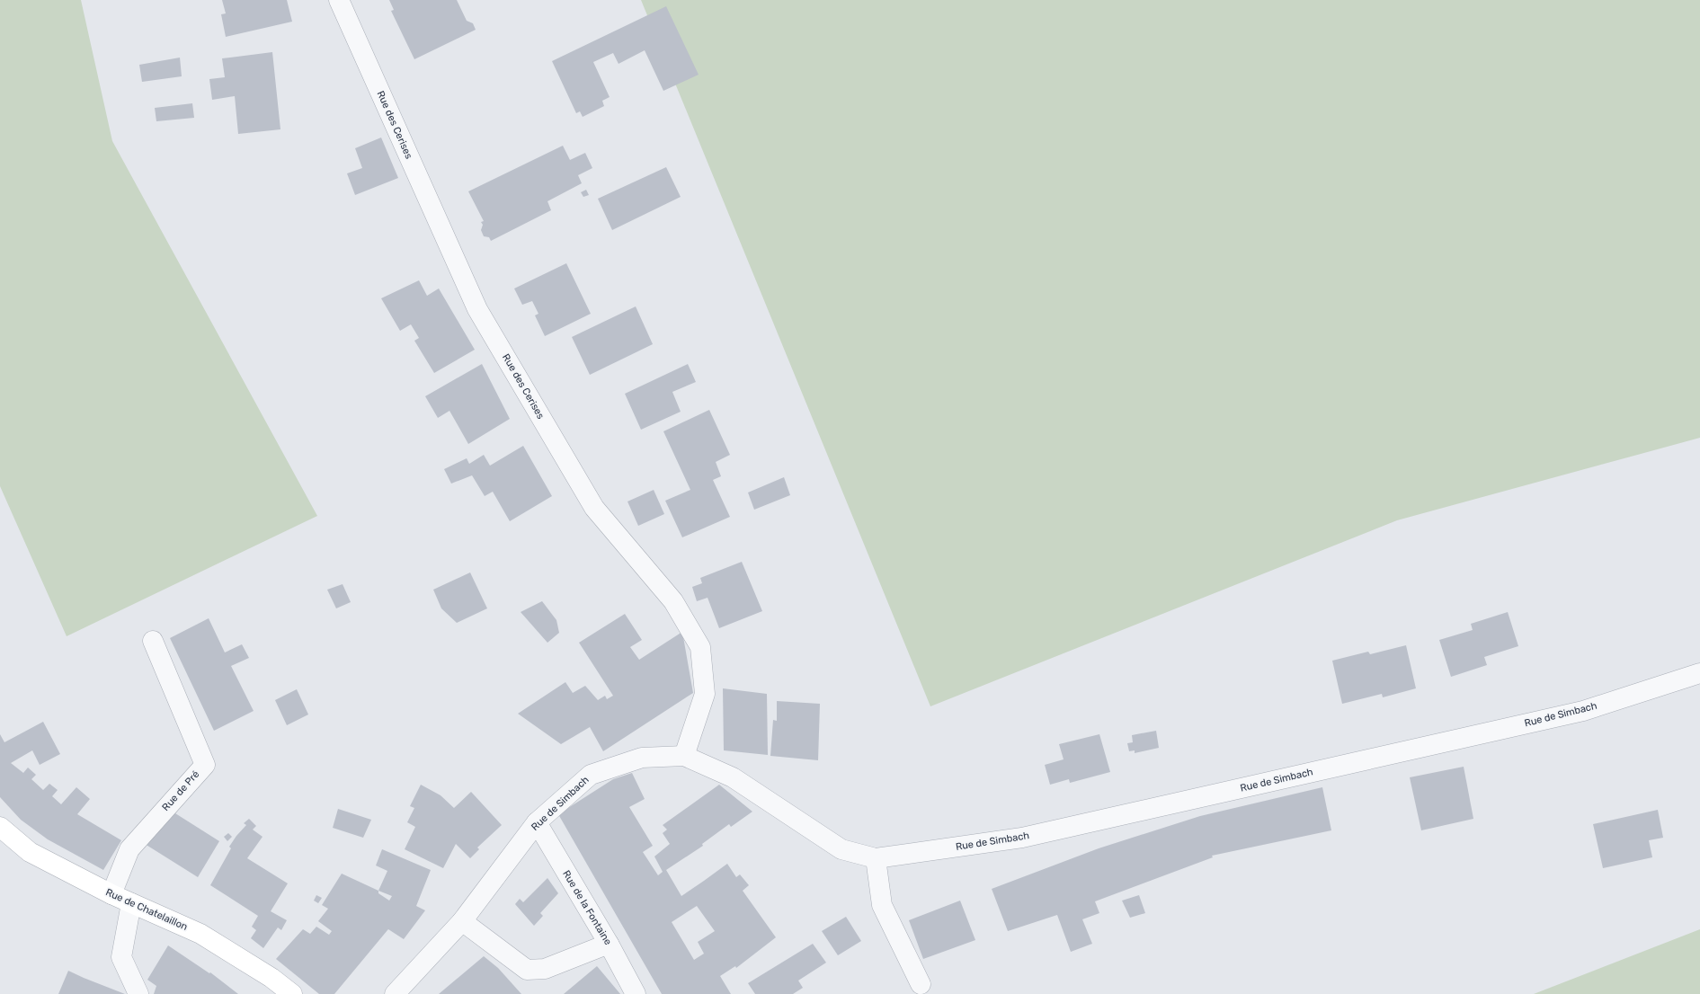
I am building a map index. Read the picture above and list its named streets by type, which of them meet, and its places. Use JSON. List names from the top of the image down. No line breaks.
{"streets":{"main road":["Rue de Chatelaillon"],"street":["Rue des Cerises","Rue de Simbach","Rue de Pré","Rue de la Fontaine"]},"crossings":[["Rue des Cerises","Rue de Simbach"],["Rue de Simbach","Rue de la Fontaine"],["Rue de Pré","Rue de Chatelaillon"]]}
